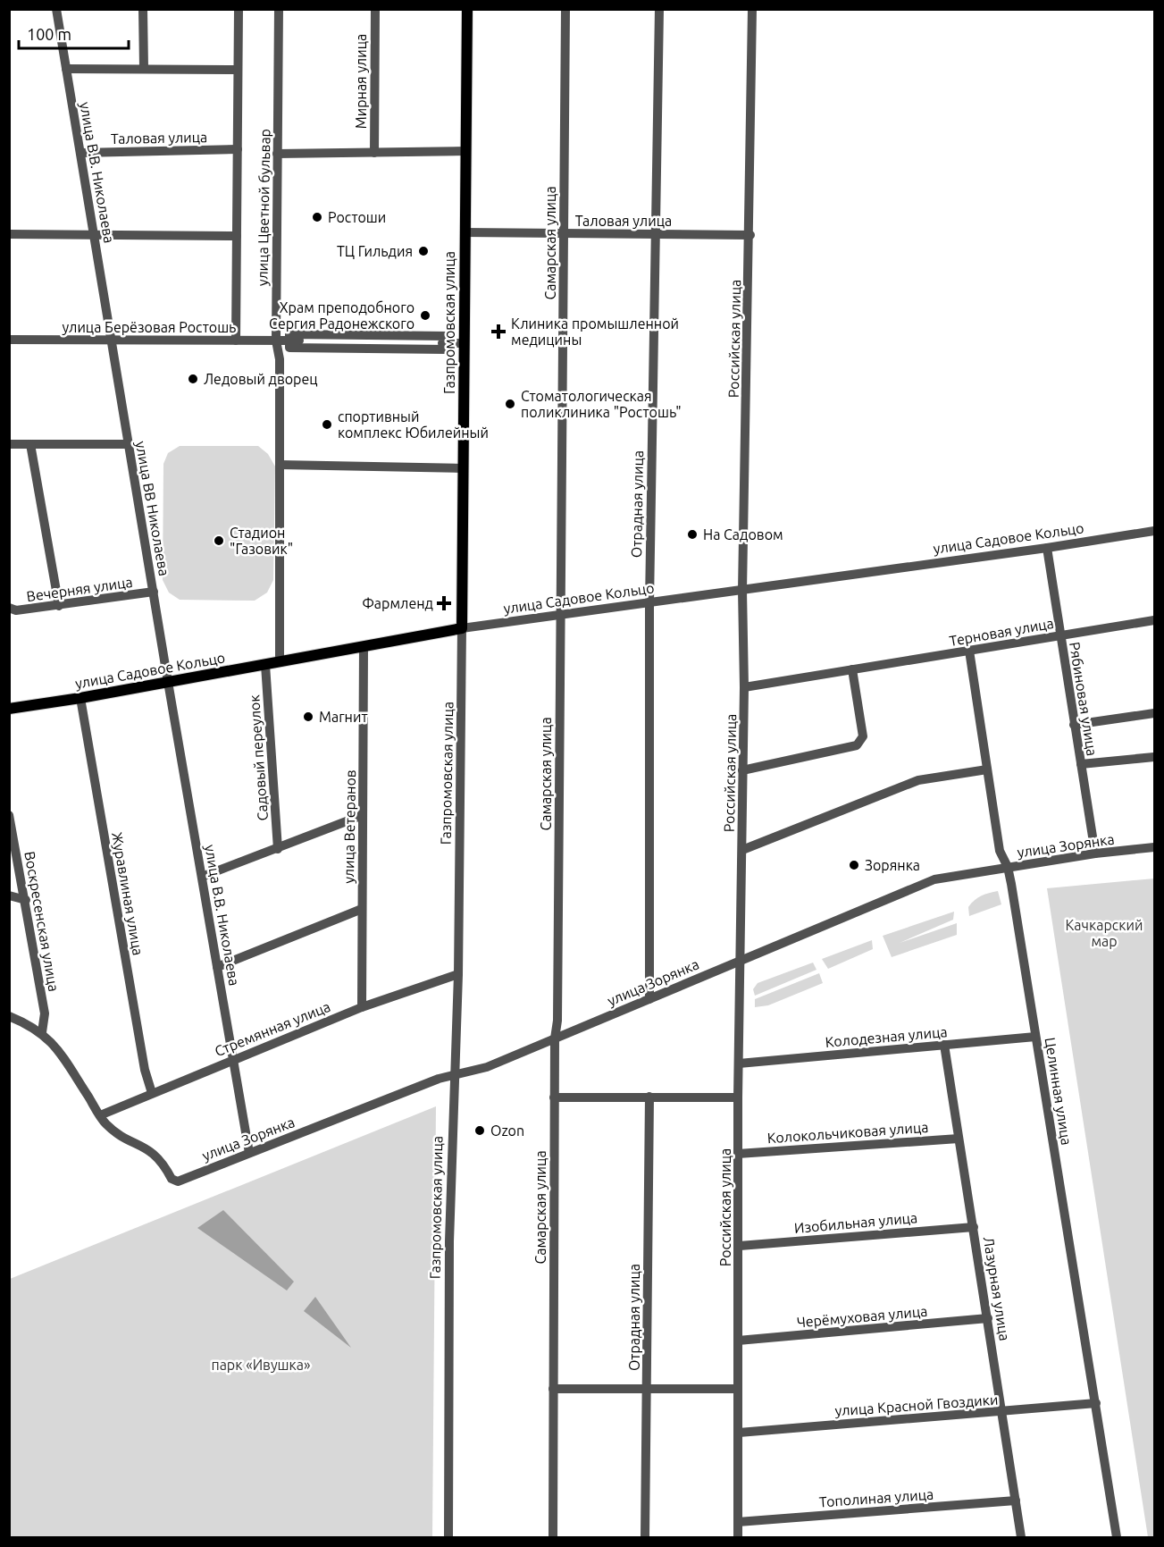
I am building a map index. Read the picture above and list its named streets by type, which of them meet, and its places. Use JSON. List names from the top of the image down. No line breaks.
{"streets":{"main road":["Газпромовская улица","улица Садовое Кольцо"],"street":["Мирная улица","Таловая улица","улица В.В. Николаева","улица Цветной бульвар","Самарская улица","улица Берёзовая Ростошь","Российская улица","Отрадная улица","улица ВВ Николаева","Вечерняя улица","Терновая улица","Рябиновая улица","Садовый переулок","улица Ветеранов","улица Зорянка","Журавлиная улица","Воскресенская улица","Стремянная улица","Колодезная улица","Целинная улица","Колокольчиковая улица","Изобильная улица","Лазурная улица","Черёмуховая улица","улица Красной Гвоздики","Тополиная улица"]},"crossings":[["Таловая улица","улица В.В. Николаева"],["Таловая улица","улица Цветной бульвар"],["Таловая улица","Самарская улица"],["Таловая улица","Газпромовская улица"],["Таловая улица","Российская улица"],["Таловая улица","Отрадная улица"],["улица В.В. Николаева","улица Берёзовая Ростошь"],["улица В.В. Николаева","улица ВВ Николаева"],["улица В.В. Николаева","улица Садовое Кольцо"],["улица В.В. Николаева","улица Зорянка"],["улица В.В. Николаева","Стремянная улица"],["улица Цветной бульвар","улица Берёзовая Ростошь"],["улица Цветной бульвар","улица Садовое Кольцо"],["Самарская улица","улица Садовое Кольцо"],["Самарская улица","улица Зорянка"],["Газпромовская улица","улица Берёзовая Ростошь"],["Газпромовская улица","улица Садовое Кольцо"],["Газпромовская улица","улица Зорянка"],["Газпромовская улица","Стремянная улица"],["улица Берёзовая Ростошь","улица ВВ Николаева"],["Российская улица","улица Садовое Кольцо"],["Российская улица","Терновая улица"],["Российская улица","улица Зорянка"],["Российская улица","Колодезная улица"],["Российская улица","Колокольчиковая улица"],["Российская улица","Изобильная улица"],["Российская улица","Черёмуховая улица"],["Российская улица","улица Красной Гвоздики"],["Российская улица","Тополиная улица"],["Отрадная улица","улица Садовое Кольцо"],["Отрадная улица","улица Зорянка"],["улица ВВ Николаева","улица Садовое Кольцо"],["улица ВВ Николаева","Вечерняя улица"],["улица Садовое Кольцо","Рябиновая улица"],["улица Садовое Кольцо","Садовый переулок"],["улица Садовое Кольцо","улица Ветеранов"],["улица Садовое Кольцо","Журавлиная улица"],["Терновая улица","Рябиновая улица"],["Терновая улица","Целинная улица"],["Рябиновая улица","улица Зорянка"],["улица Ветеранов","Стремянная улица"],["улица Зорянка","Стремянная улица"],["улица Зорянка","Целинная улица"],["Журавлиная улица","Стремянная улица"],["Колодезная улица","Целинная улица"],["Колодезная улица","Лазурная улица"],["Целинная улица","улица Красной Гвоздики"],["Колокольчиковая улица","Лазурная улица"],["Изобильная улица","Лазурная улица"],["Лазурная улица","Черёмуховая улица"],["Лазурная улица","улица Красной Гвоздики"],["Лазурная улица","Тополиная улица"]],"parks":["Качкарский мар","парк «Ивушка»"],"places":{"other":["Ростоши","ТЦ Гильдия","Храм преподобного Сергия Радонежского","Ледовый дворец","Стоматологическая поликлиника \"Ростошь\"","спортивный комплекс Юбилейный","На Садовом","Стадион \"Газовик\"","Магнит","Зорянка","Ozon"],"health":["Клиника промышленной медицины","Фармленд"]},"scale_bar":"100 m"}
